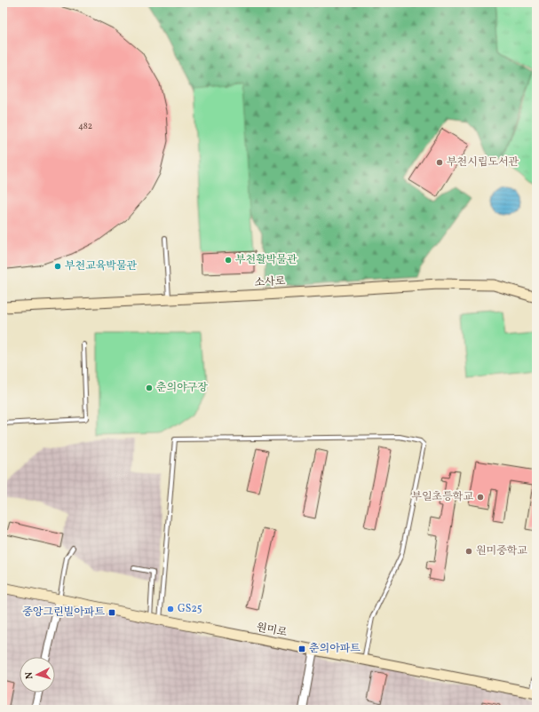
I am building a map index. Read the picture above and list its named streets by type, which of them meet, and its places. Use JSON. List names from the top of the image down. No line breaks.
{"streets":{"street":["소사로","원미로"]},"places":{"other":["부천시립도서관","부천활박물관","부천교육박물관","춘의야구장","부일초등학교","원미중학교","GS25"],"transit":["중앙그린빌아파트","춘의아파트"]},"house_numbers":["482"],"north":"left"}
